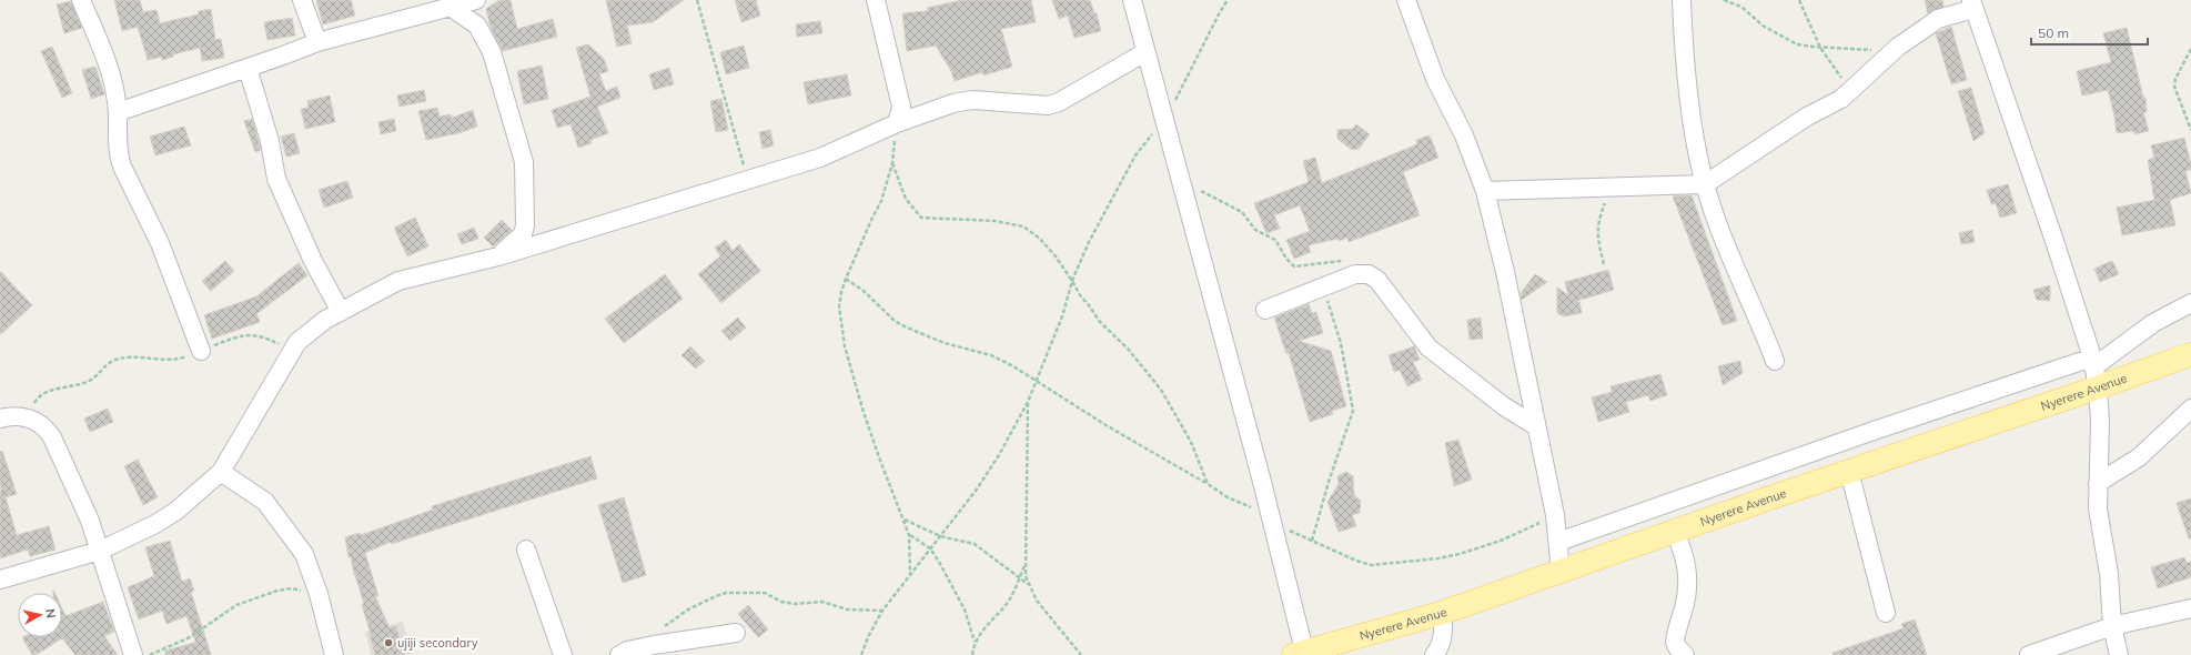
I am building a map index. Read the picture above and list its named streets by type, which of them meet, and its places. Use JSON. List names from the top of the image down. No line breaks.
{"streets":{"main road":["Nyerere Avenue"]},"places":["ujiji secondary"],"scale_bar":"50 m","north":"right"}
